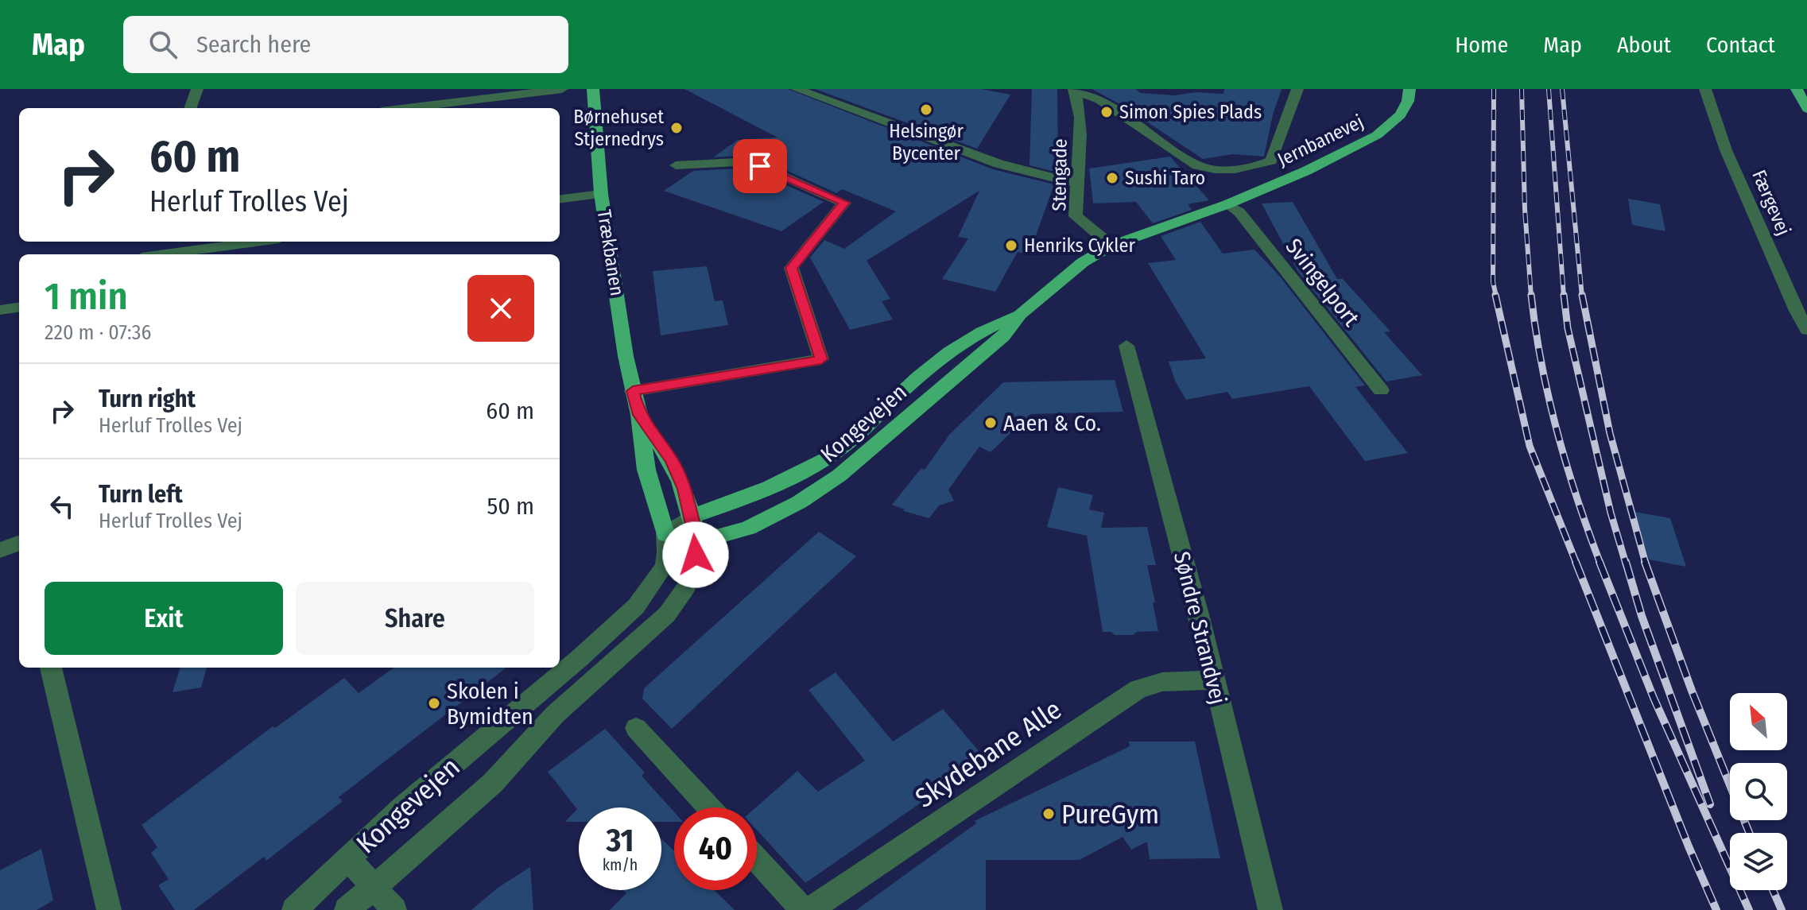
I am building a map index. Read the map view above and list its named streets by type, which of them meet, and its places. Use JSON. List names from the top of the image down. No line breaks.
{"streets":{"main road":["Jernbanevej","Trækbanen","Kongevejen"],"street":["Stengade","Færgevej","Svingelport","Søndre Strandvej","Skydebane Alle"]},"crossings":[["Jernbanevej","Svingelport"],["Jernbanevej","Kongevejen"],["Stengade","Kongevejen"],["Trækbanen","Kongevejen"],["Svingelport","Kongevejen"],["Søndre Strandvej","Skydebane Alle"]],"places":["Helsingør Bycenter","Simon Spies Plads","Børnehuset Stjernedrys","Sushi Taro","Henriks Cykler","Aaen & Co.","Skolen i Bymidten","PureGym"],"north":"top left","page":{"header":"Map","search":"Search here","nav":["Home","Map","About","Contact"],"turn":["60 m","Herluf Trolles Vej"],"heading":["1 min","220 m · 07:36"],"list":[{"name":"Turn right","note":"Herluf Trolles Vej","value":"60 m"},{"name":"Turn left","note":"Herluf Trolles Vej","value":"50 m"}],"buttons":["Exit","Share"],"speed":"31 km/h","limit":"40"}}
